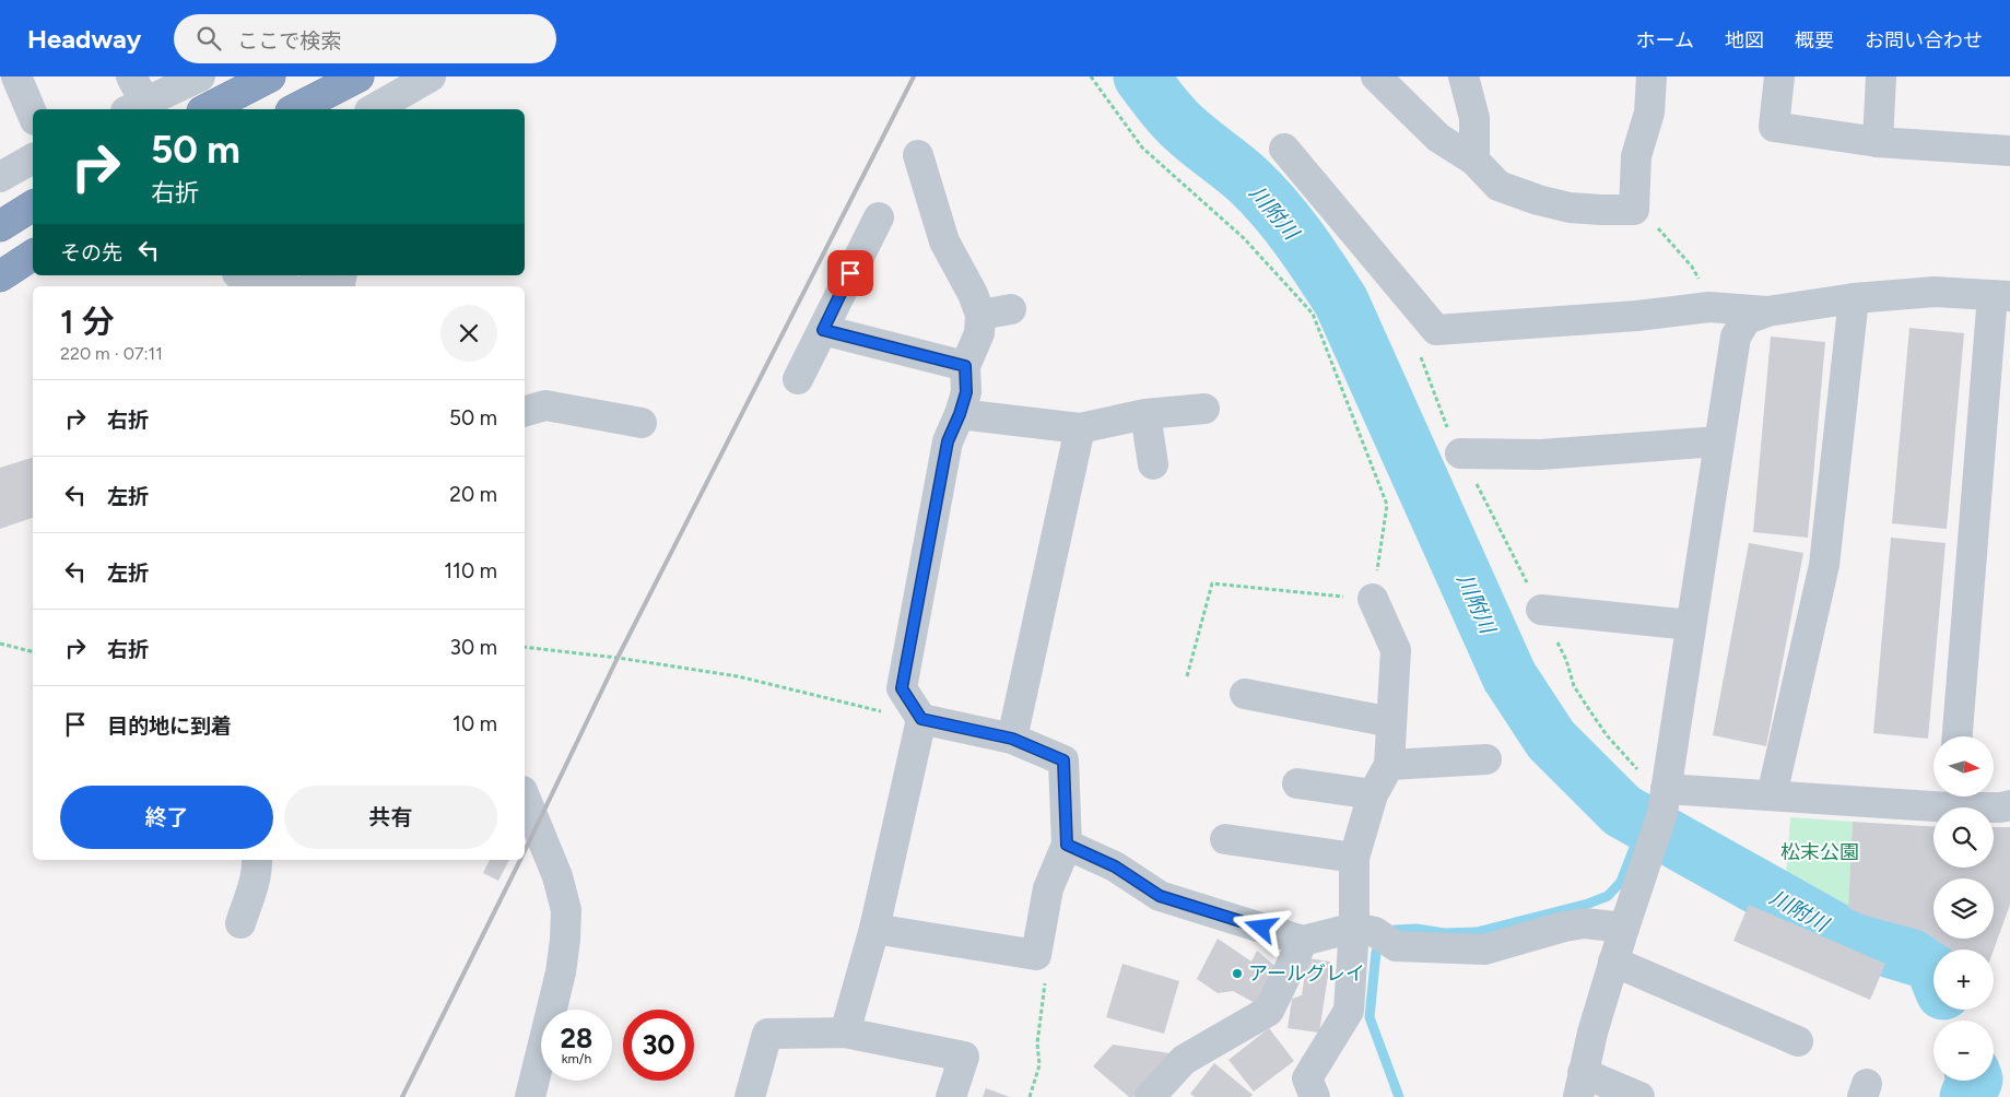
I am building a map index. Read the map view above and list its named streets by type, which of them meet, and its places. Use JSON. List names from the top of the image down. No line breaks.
{"water":["川附川"],"parks":["松末公園"],"places":["アールグレイ"],"north":"right","page":{"header":"Headway","search":"ここで検索","nav":["ホーム","地図","概要","お問い合わせ"],"turn":["50 m","右折"],"then":"その先","heading":["1 分","220 m · 07:11"],"list":[{"name":"右折","value":"50 m"},{"name":"左折","value":"20 m"},{"name":"左折","value":"110 m"},{"name":"右折","value":"30 m"},{"name":"目的地に到着","value":"10 m"}],"map_buttons":["+","−"],"buttons":["終了","共有"],"speed":"28 km/h","limit":"30"}}
